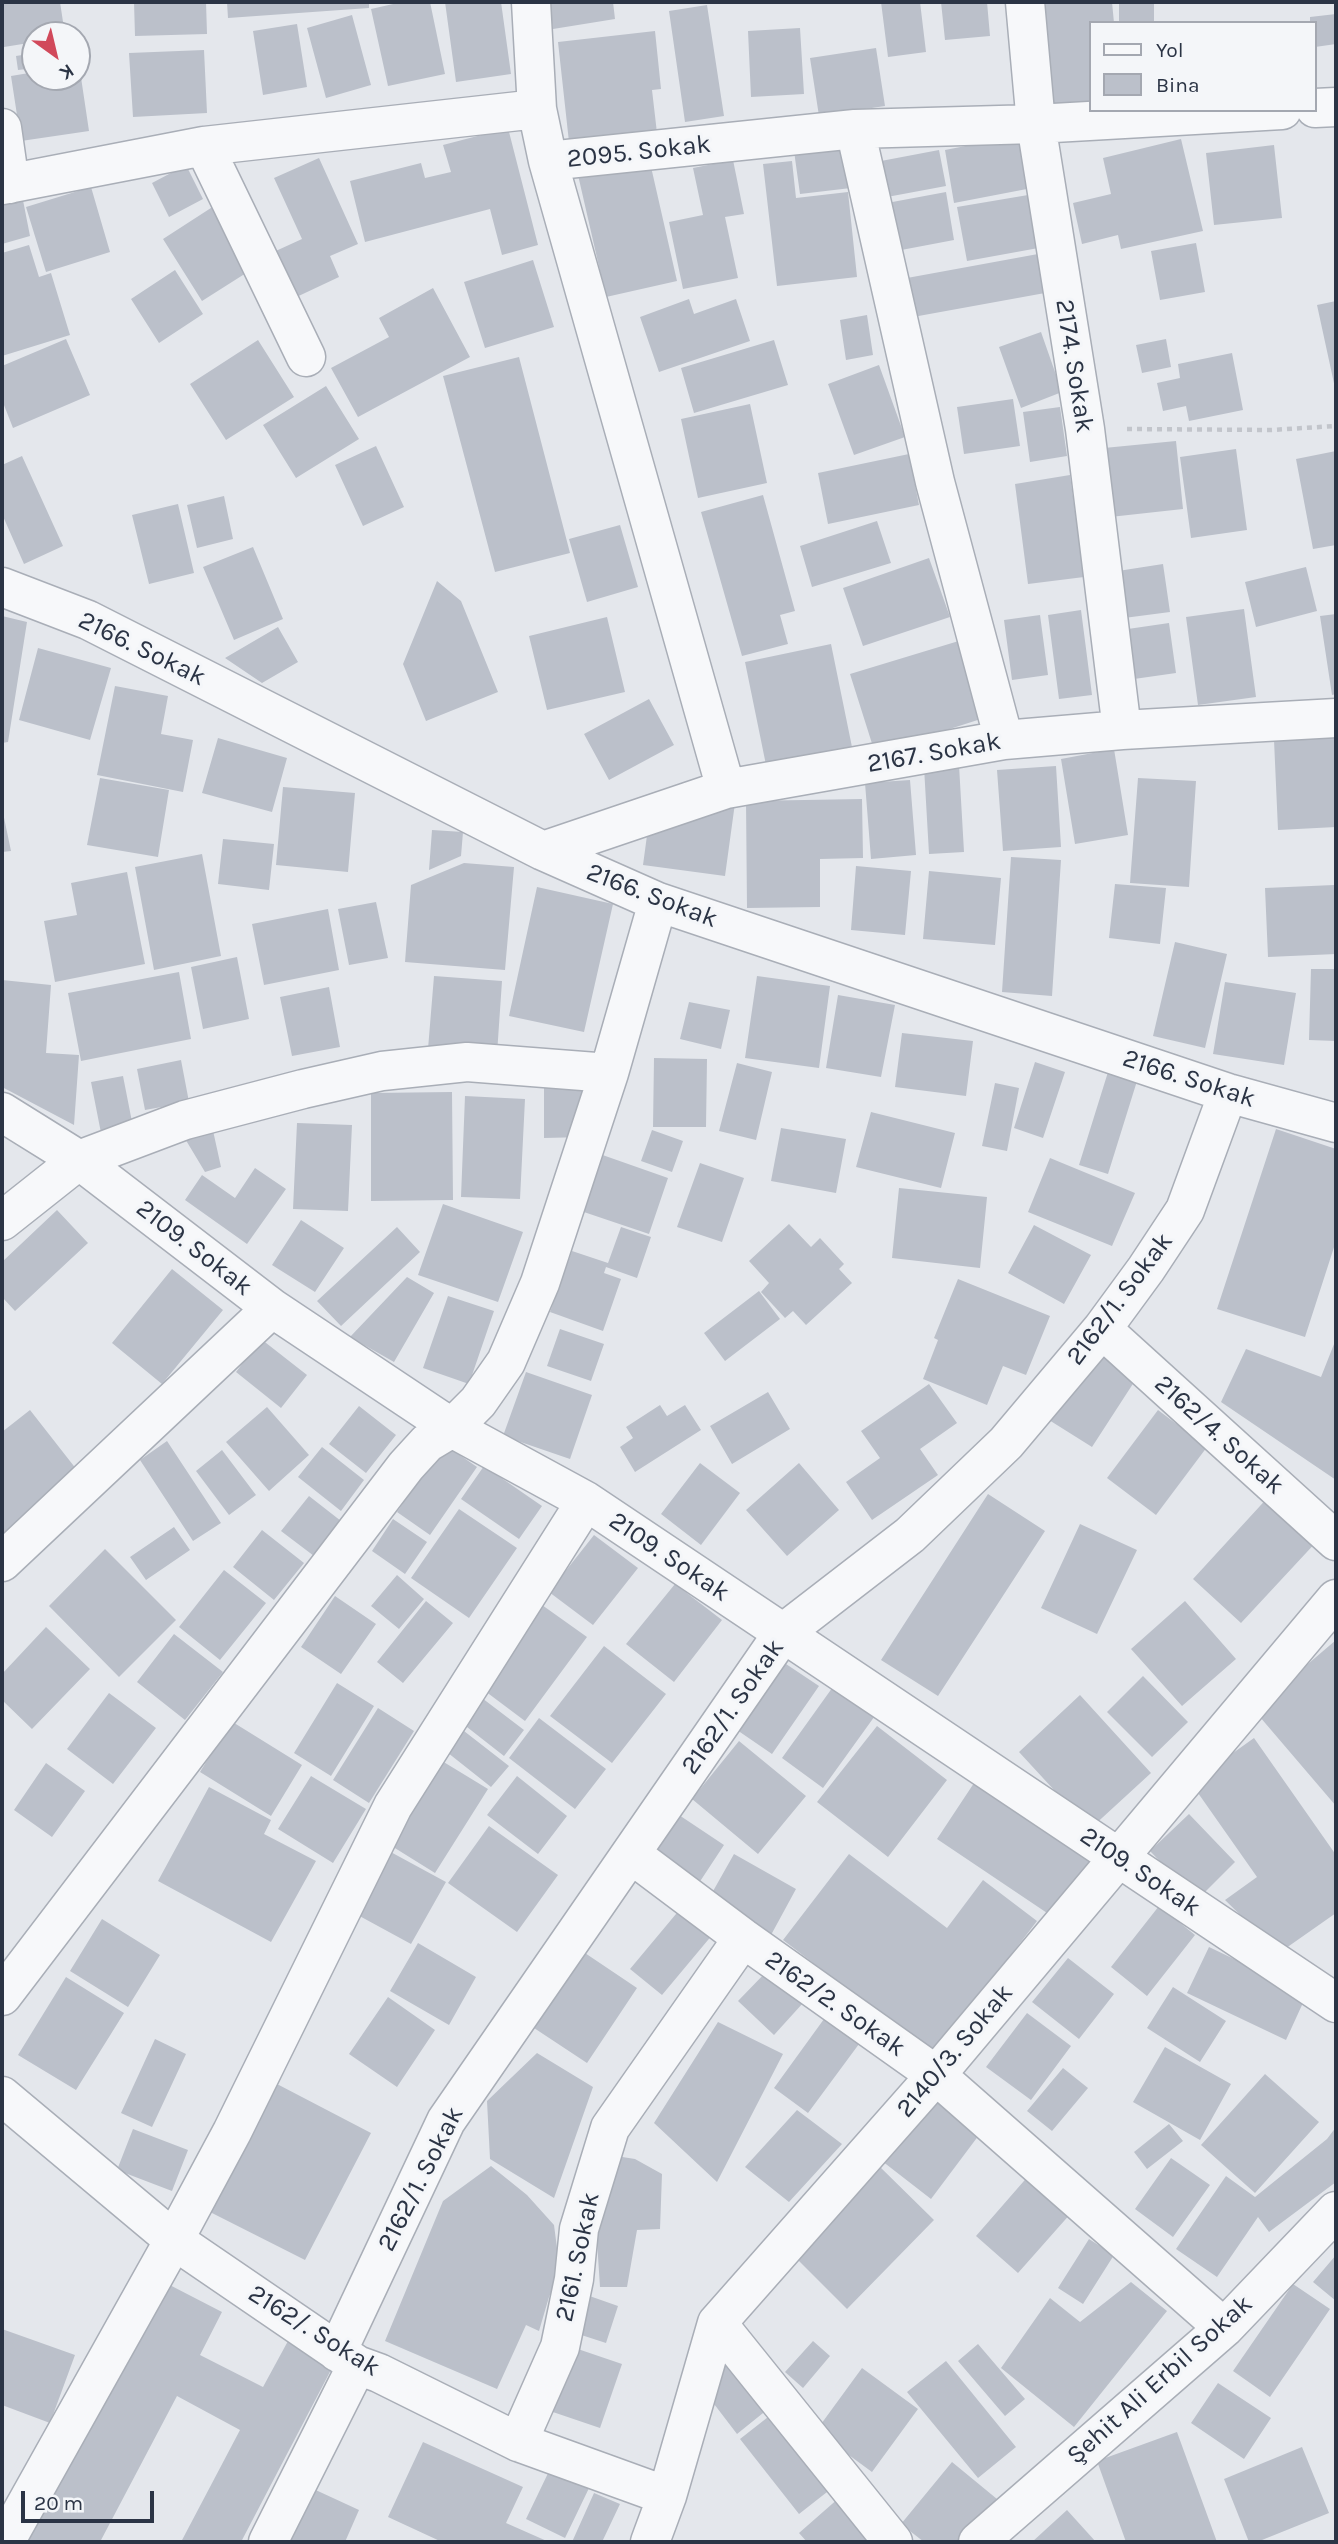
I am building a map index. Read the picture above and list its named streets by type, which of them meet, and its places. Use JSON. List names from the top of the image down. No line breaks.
{"streets":{"street":["2095. Sokak","2174. Sokak","2166. Sokak","2167. Sokak","2109. Sokak","2162/1. Sokak","2162/4. Sokak","2162/2. Sokak","2140/3. Sokak","2161. Sokak","2162/. Sokak","Şehit Ali Erbil Sokak"]},"crossings":[["2095. Sokak","2174. Sokak"],["2174. Sokak","2167. Sokak"],["2166. Sokak","2167. Sokak"],["2166. Sokak","2162/1. Sokak"],["2109. Sokak","2162/1. Sokak"],["2109. Sokak","2140/3. Sokak"],["2162/1. Sokak","2162/4. Sokak"],["2162/1. Sokak","2162/2. Sokak"],["2162/1. Sokak","2162/. Sokak"],["2162/2. Sokak","2140/3. Sokak"],["2162/2. Sokak","2161. Sokak"],["2162/2. Sokak","Şehit Ali Erbil Sokak"],["2140/3. Sokak","2162/. Sokak"],["2161. Sokak","2162/. Sokak"]],"legend":["Yol","Bina"],"scale_bar":"20 m","north":"bottom right"}
